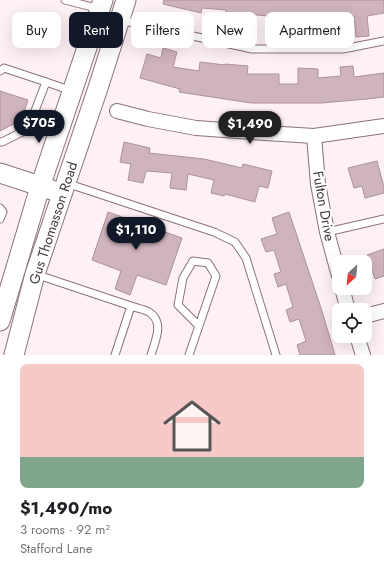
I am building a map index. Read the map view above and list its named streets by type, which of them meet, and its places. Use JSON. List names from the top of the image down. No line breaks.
{"streets":{"main road":["Gus Thomasson Road"],"street":["Fulton Drive"]},"north":"bottom left","page":{"chip":["Buy","Rent","Filters","New","Apartment"],"price":["$705","$1,490","$1,110"],"list":[{"name":"$1,490/mo","note":"3 rooms · 92 m² · Stafford Lane"}]}}
